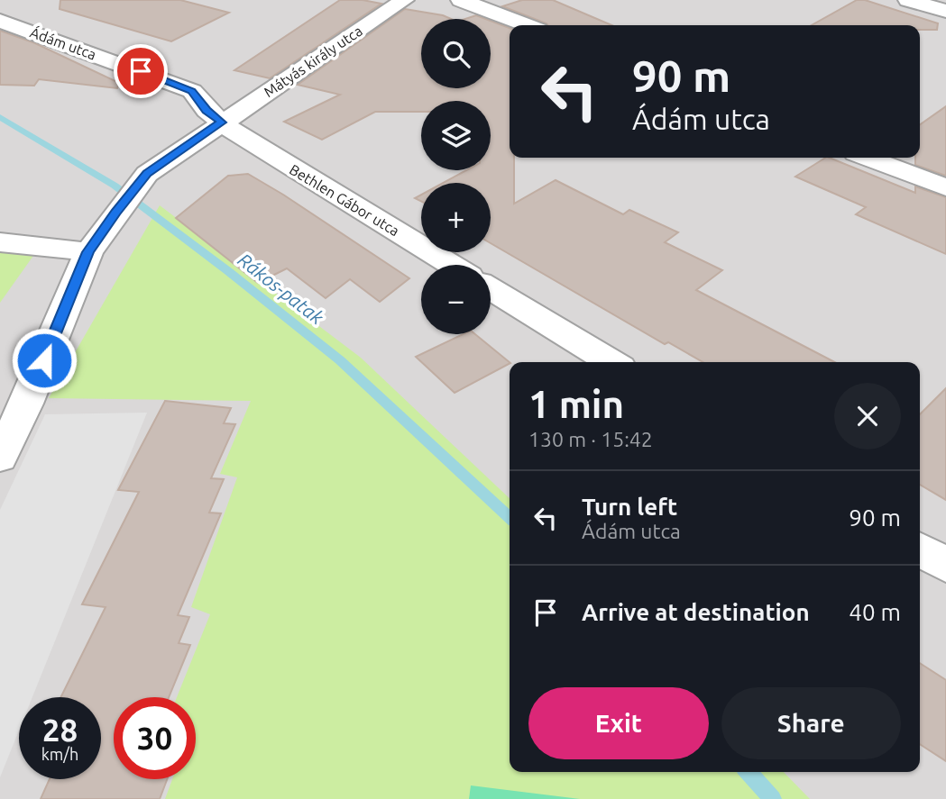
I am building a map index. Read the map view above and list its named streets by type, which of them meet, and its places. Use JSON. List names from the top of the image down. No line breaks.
{"streets":{"street":["Ádám utca","Mátyás király utca","Bethlen Gábor utca"]},"crossings":[["Ádám utca","Mátyás király utca"],["Ádám utca","Bethlen Gábor utca"],["Mátyás király utca","Bethlen Gábor utca"]],"water":["Rákos-patak"],"page":{"map_buttons":["+","−"],"turn":["90 m","Ádám utca"],"heading":["1 min","130 m · 15:42"],"list":[{"name":"Turn left","note":"Ádám utca","value":"90 m"},{"name":"Arrive at destination","value":"40 m"}],"buttons":["Exit","Share"],"speed":"28 km/h","limit":"30"}}
